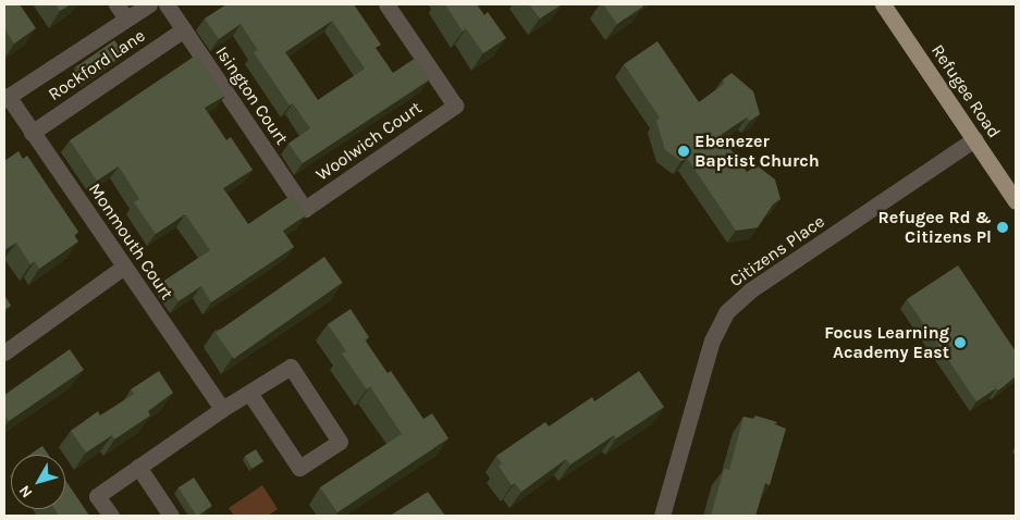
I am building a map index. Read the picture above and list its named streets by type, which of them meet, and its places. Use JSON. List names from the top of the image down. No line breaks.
{"streets":{"main road":["Refugee Road"],"street":["Rockford Lane","Isington Court","Woolwich Court","Monmouth Court","Citizens Place"]},"crossings":[["Rockford Lane","Isington Court"],["Rockford Lane","Monmouth Court"],["Refugee Road","Citizens Place"],["Isington Court","Woolwich Court"]],"places":["Ebenezer Baptist Church","Refugee Rd & Citizens Pl","Focus Learning Academy East"],"north":"bottom left"}
